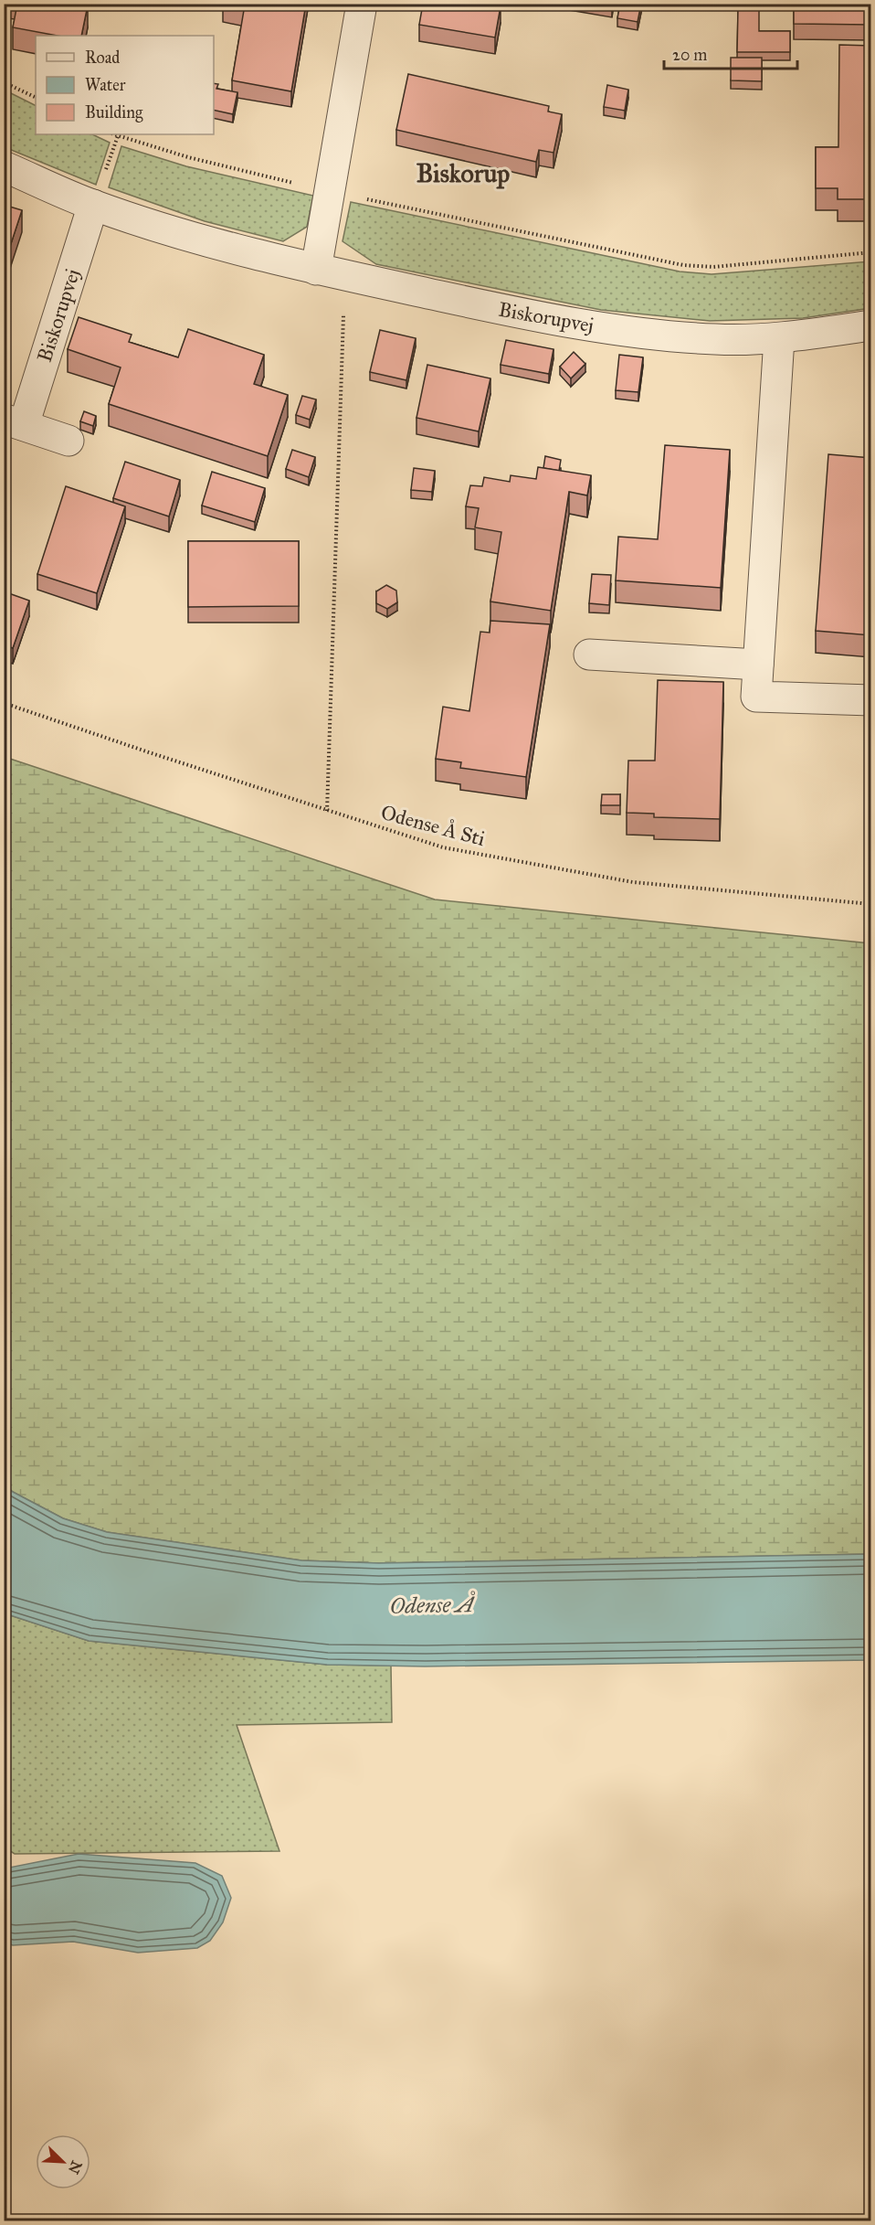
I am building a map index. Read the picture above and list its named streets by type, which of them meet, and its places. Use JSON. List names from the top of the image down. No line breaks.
{"streets":{"street":["Biskorupvej"],"path":["Odense Å Sti"]},"districts":["Biskorup"],"water":["Odense Å"],"legend":["Road","Water","Building"],"scale_bar":"20 m","north":"bottom right"}
